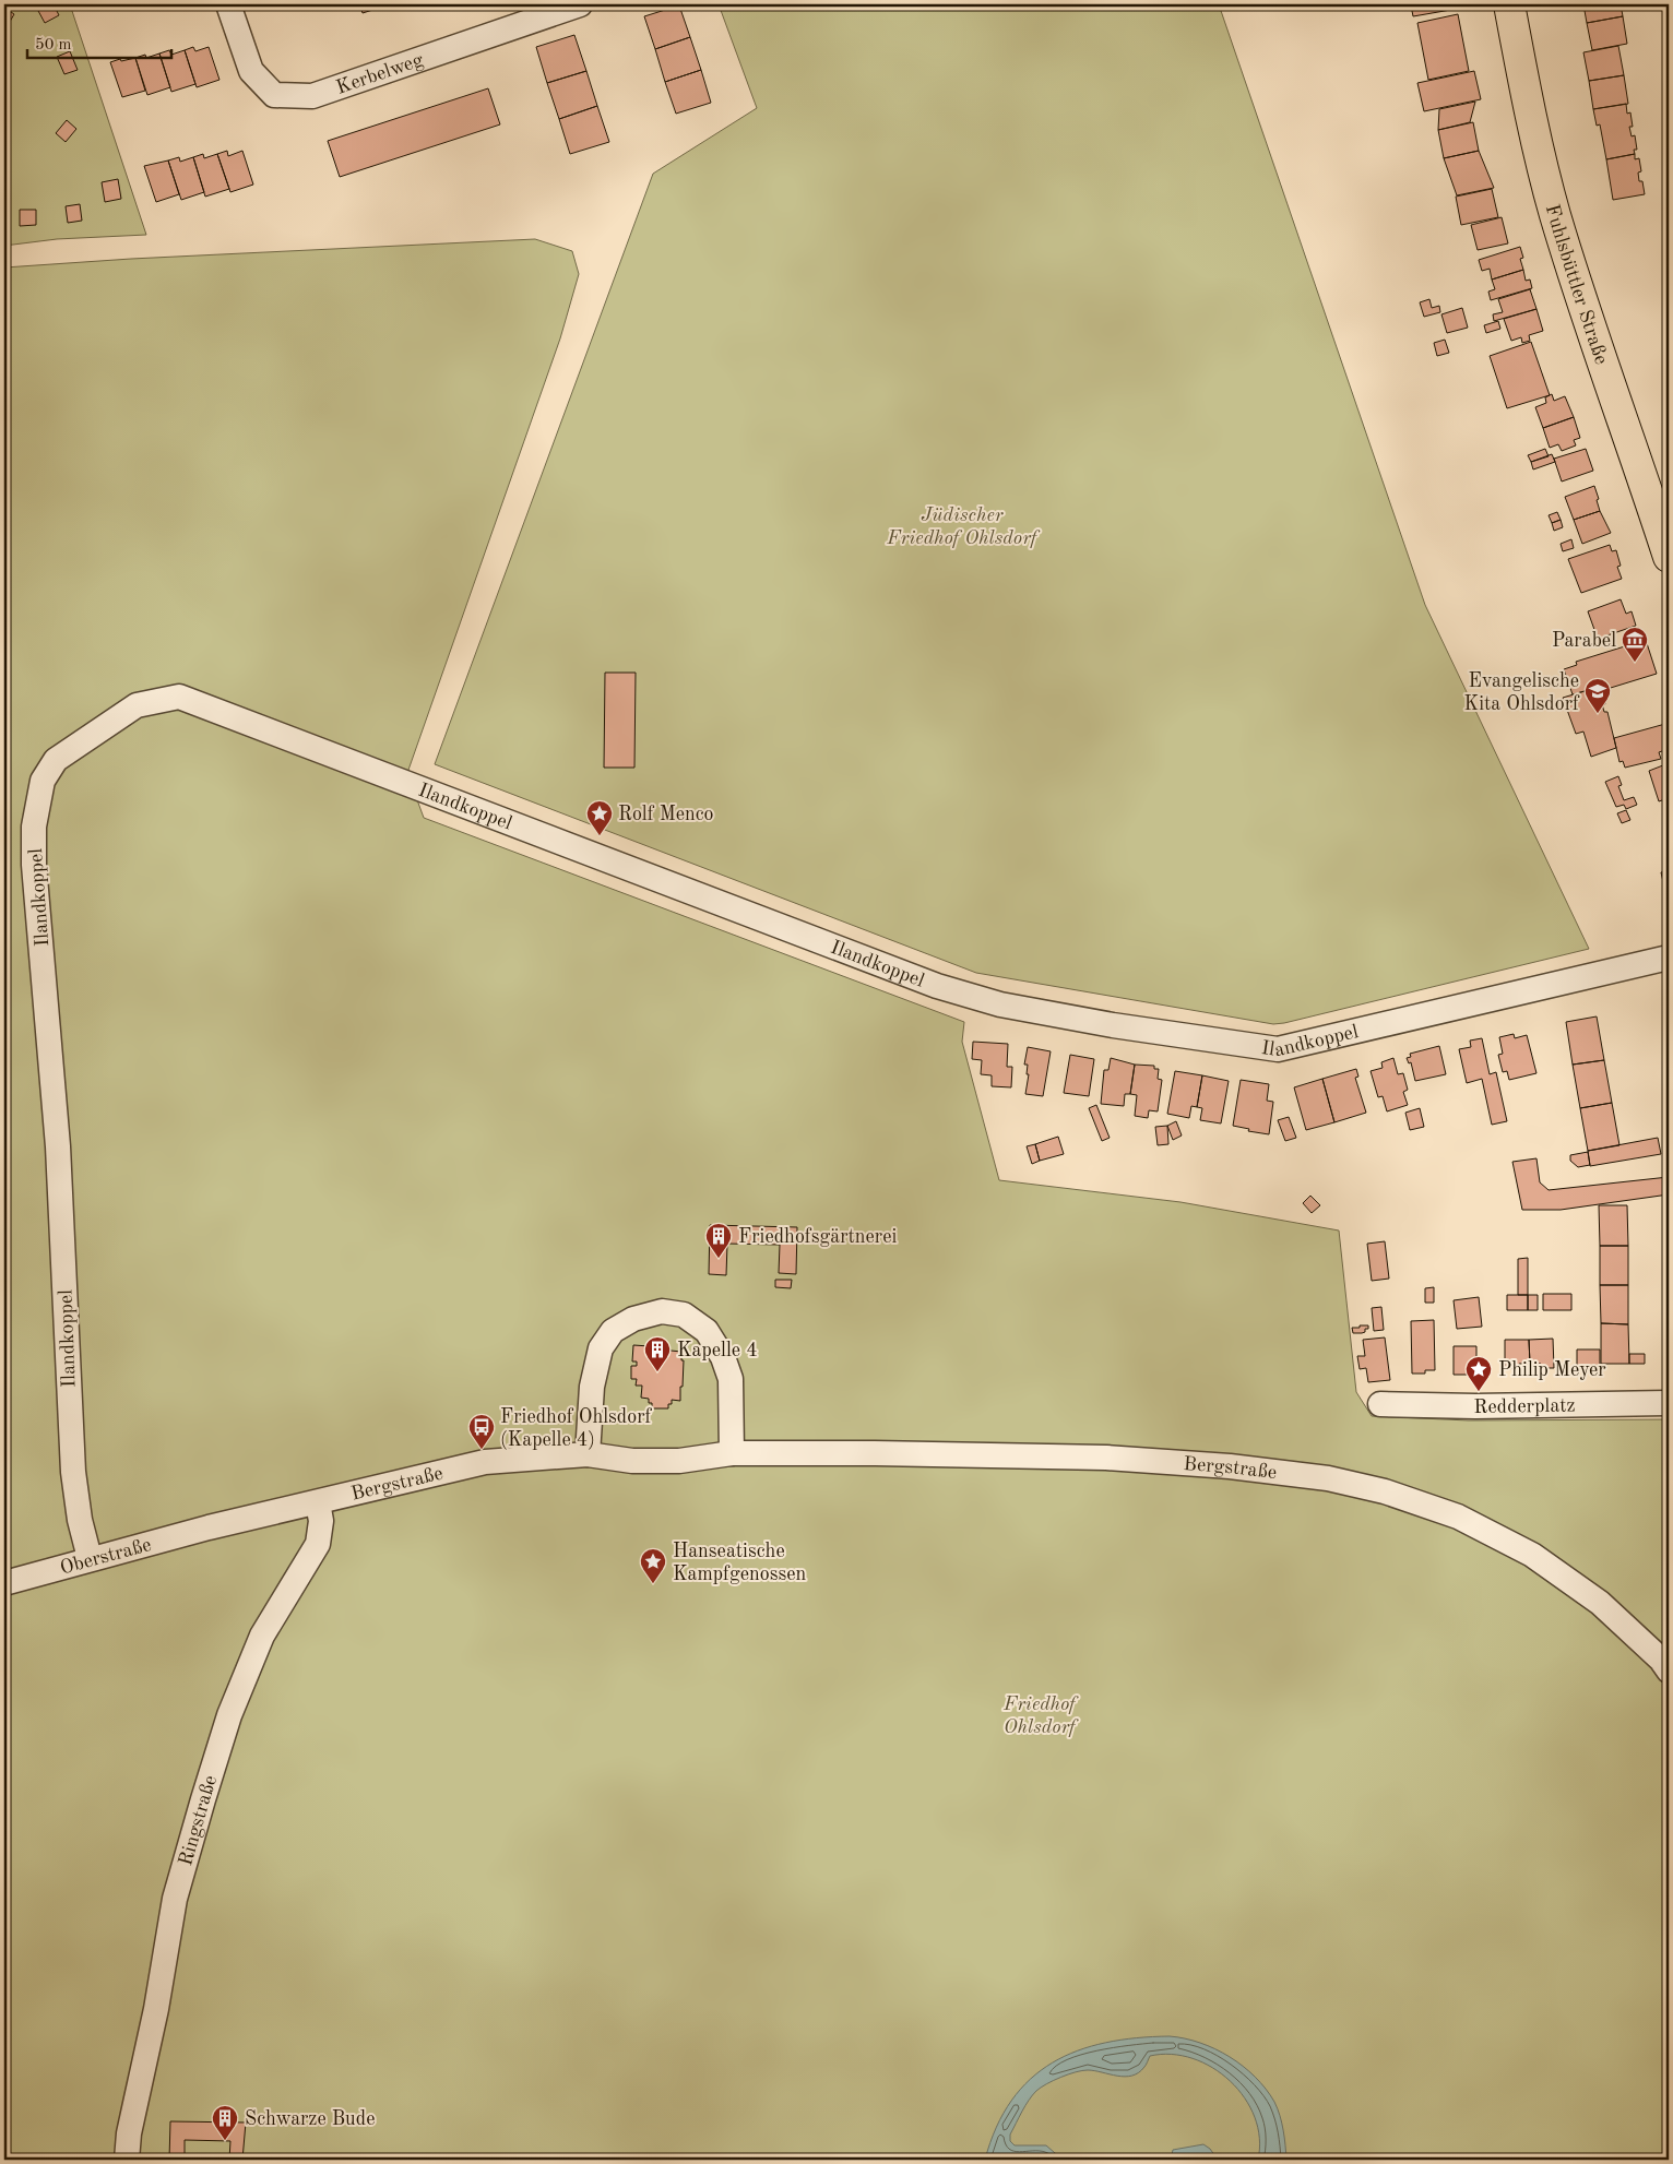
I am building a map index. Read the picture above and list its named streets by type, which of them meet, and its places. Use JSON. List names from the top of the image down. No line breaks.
{"streets":{"main road":["Fuhlsbüttler Straße"],"street":["Kerbelweg","Ilandkoppel","Redderplatz","Bergstraße","Oberstraße","Ringstraße"]},"crossings":[["Ilandkoppel","Oberstraße"],["Bergstraße","Oberstraße"],["Bergstraße","Ringstraße"]],"parks":["Jüdischer Friedhof Ohlsdorf","Friedhof Ohlsdorf"],"places":{"museum":["Parabel"],"school or university":["Evangelische Kita Ohlsdorf"],"place":["Rolf Menco","Philip Meyer","Hanseatische Kampfgenossen"],"building":["Friedhofsgärtnerei","Kapelle 4","Schwarze Bude"],"bus stop":["Friedhof Ohlsdorf (Kapelle 4)"]},"scale_bar":"50 m"}
